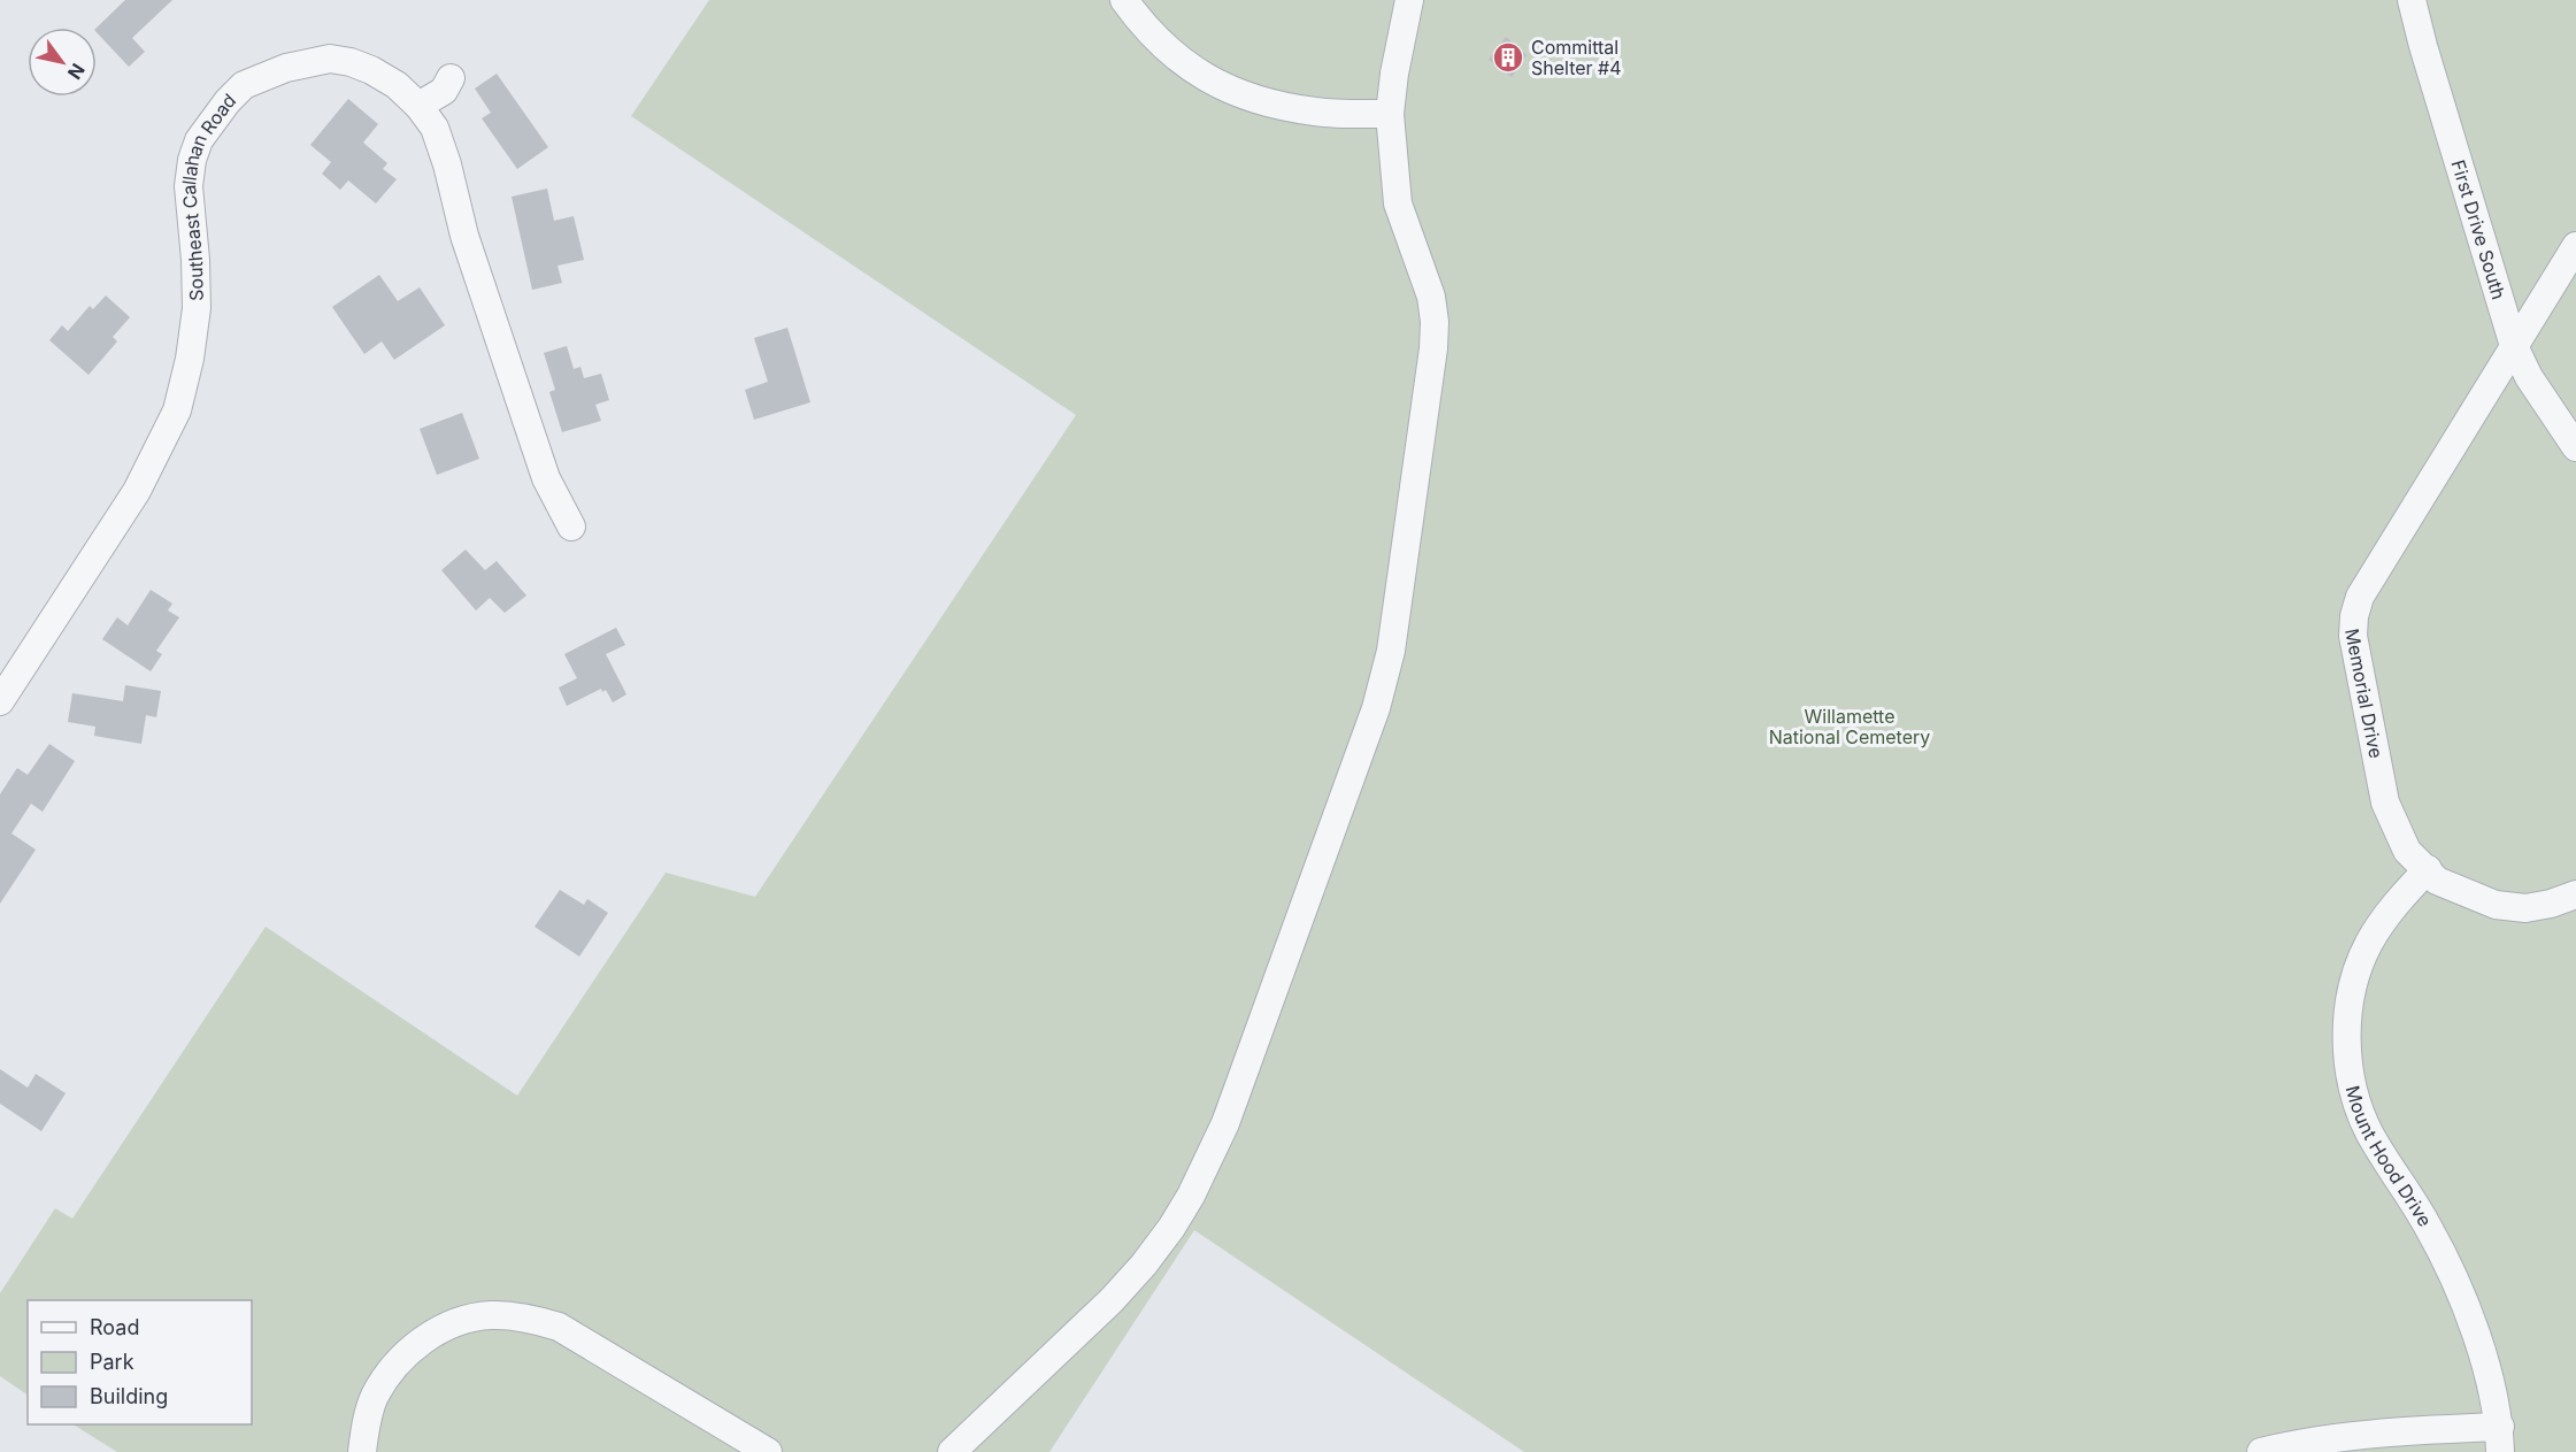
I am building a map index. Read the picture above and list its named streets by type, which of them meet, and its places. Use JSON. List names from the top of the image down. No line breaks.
{"streets":{"street":["Southeast Callahan Road","First Drive South","Memorial Drive","Mount Hood Drive"]},"crossings":[["First Drive South","Memorial Drive"],["Memorial Drive","Mount Hood Drive"]],"parks":["Willamette National Cemetery"],"places":{"building":["Committal Shelter #4"]},"legend":["Road","Park","Building"],"north":"bottom right"}
